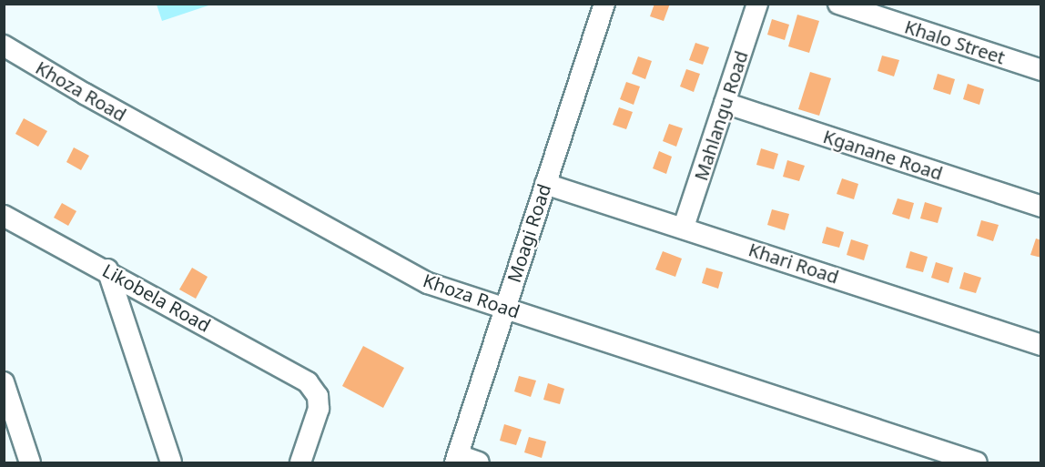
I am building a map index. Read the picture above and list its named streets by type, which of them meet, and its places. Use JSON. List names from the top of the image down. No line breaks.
{"streets":{"street":["Khalo Street","Khoza Road","Mahlangu Road","Kganane Road","Moagi Road","Khari Road","Likobela Road"]},"crossings":[["Khoza Road","Moagi Road"],["Mahlangu Road","Kganane Road"],["Mahlangu Road","Khari Road"],["Moagi Road","Khari Road"]]}
